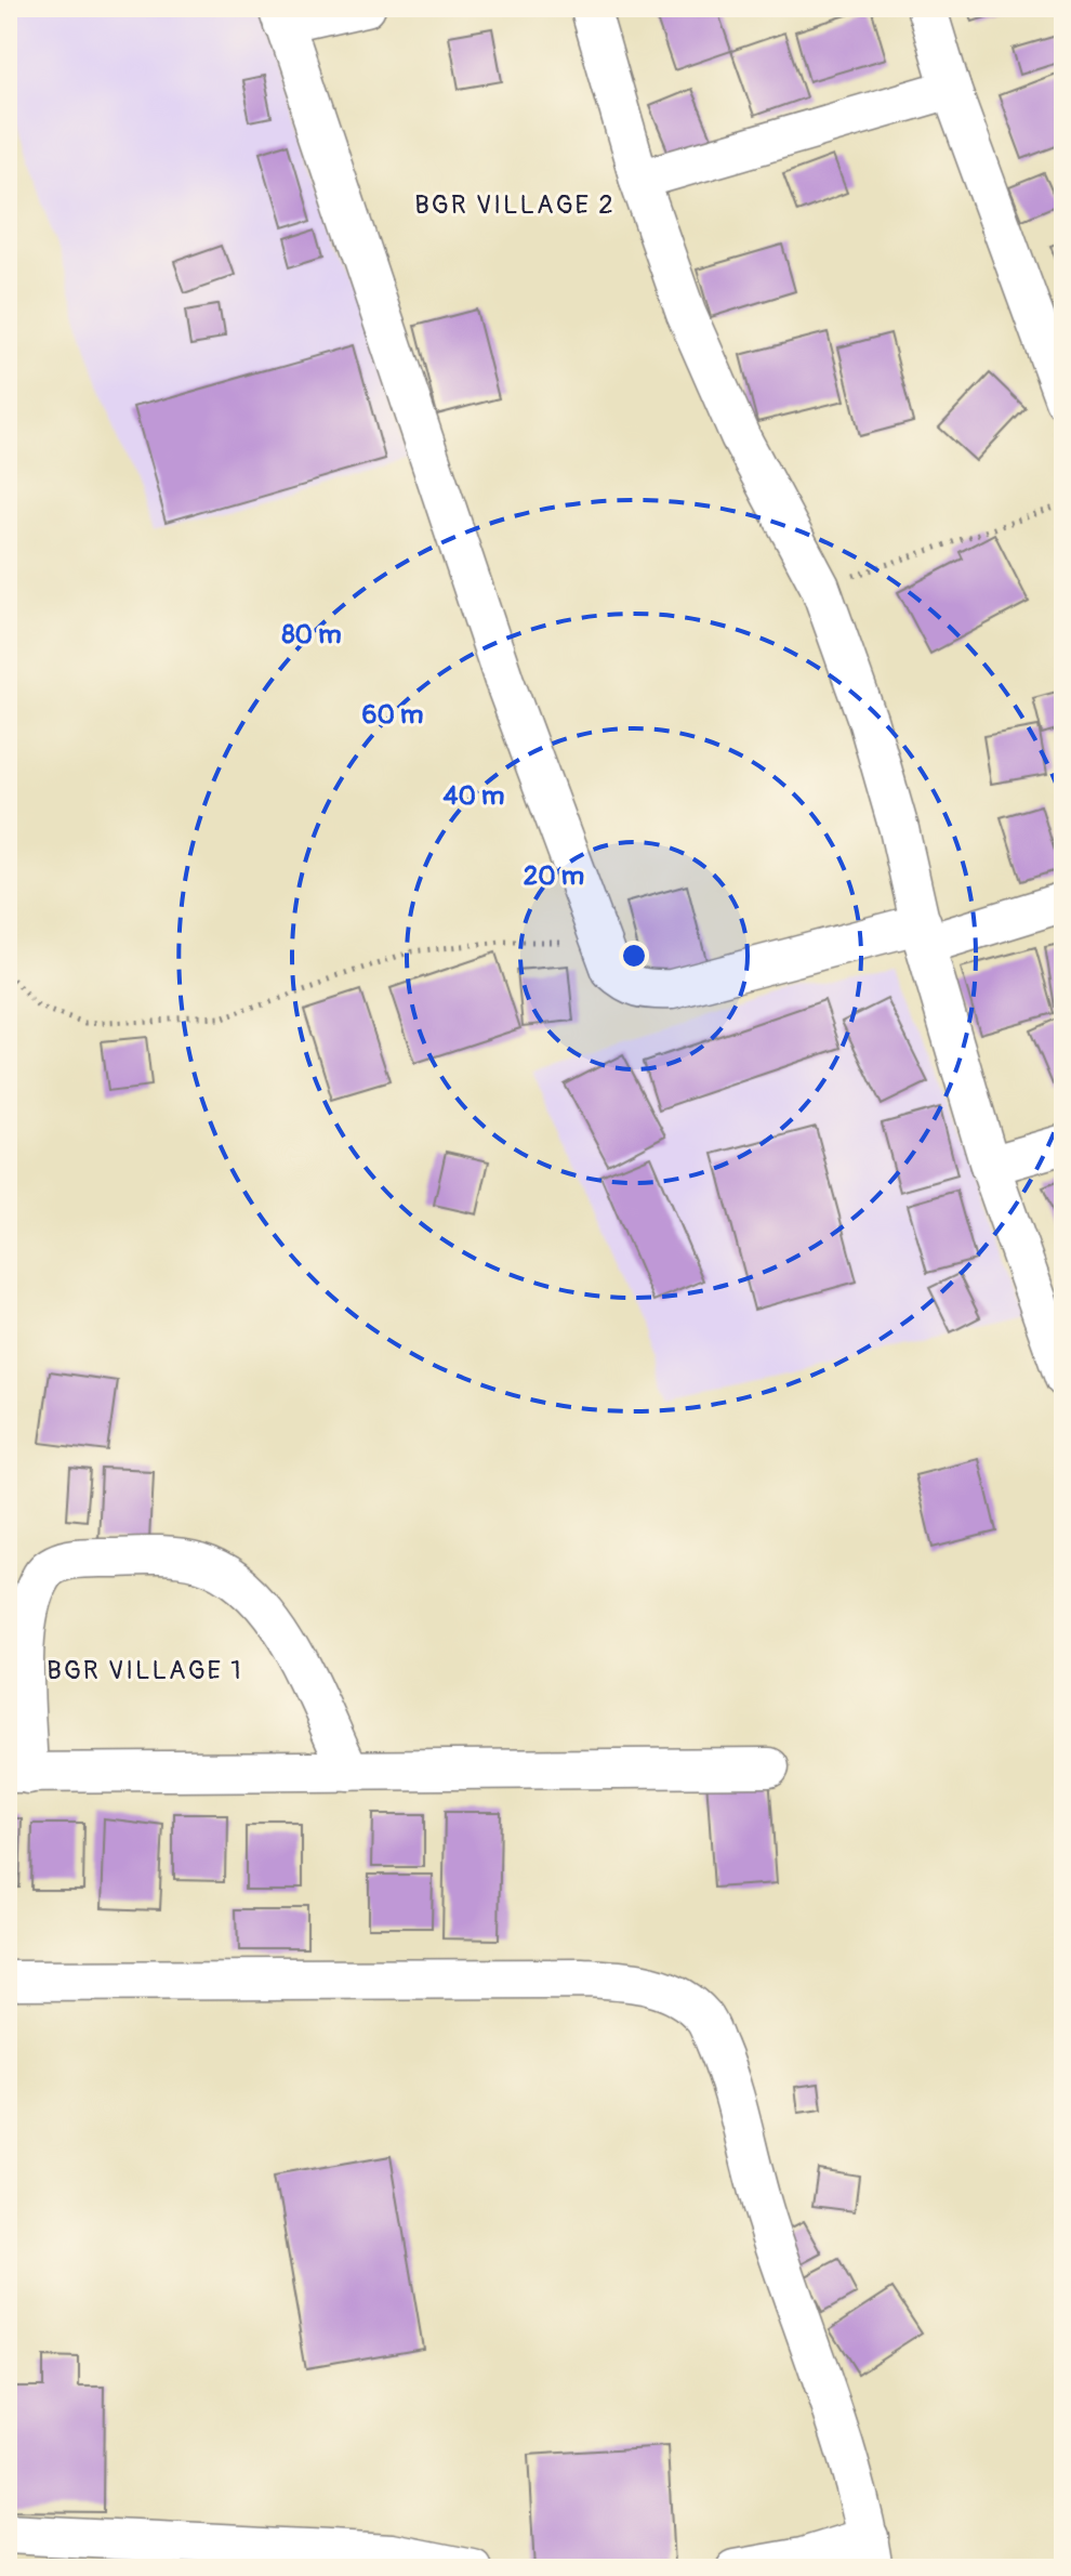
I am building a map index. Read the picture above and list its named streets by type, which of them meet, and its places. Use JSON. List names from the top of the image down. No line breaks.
{"districts":["BGR VILLAGE 2","BGR VILLAGE 1"],"rings":["80 m","60 m","40 m","20 m"]}
